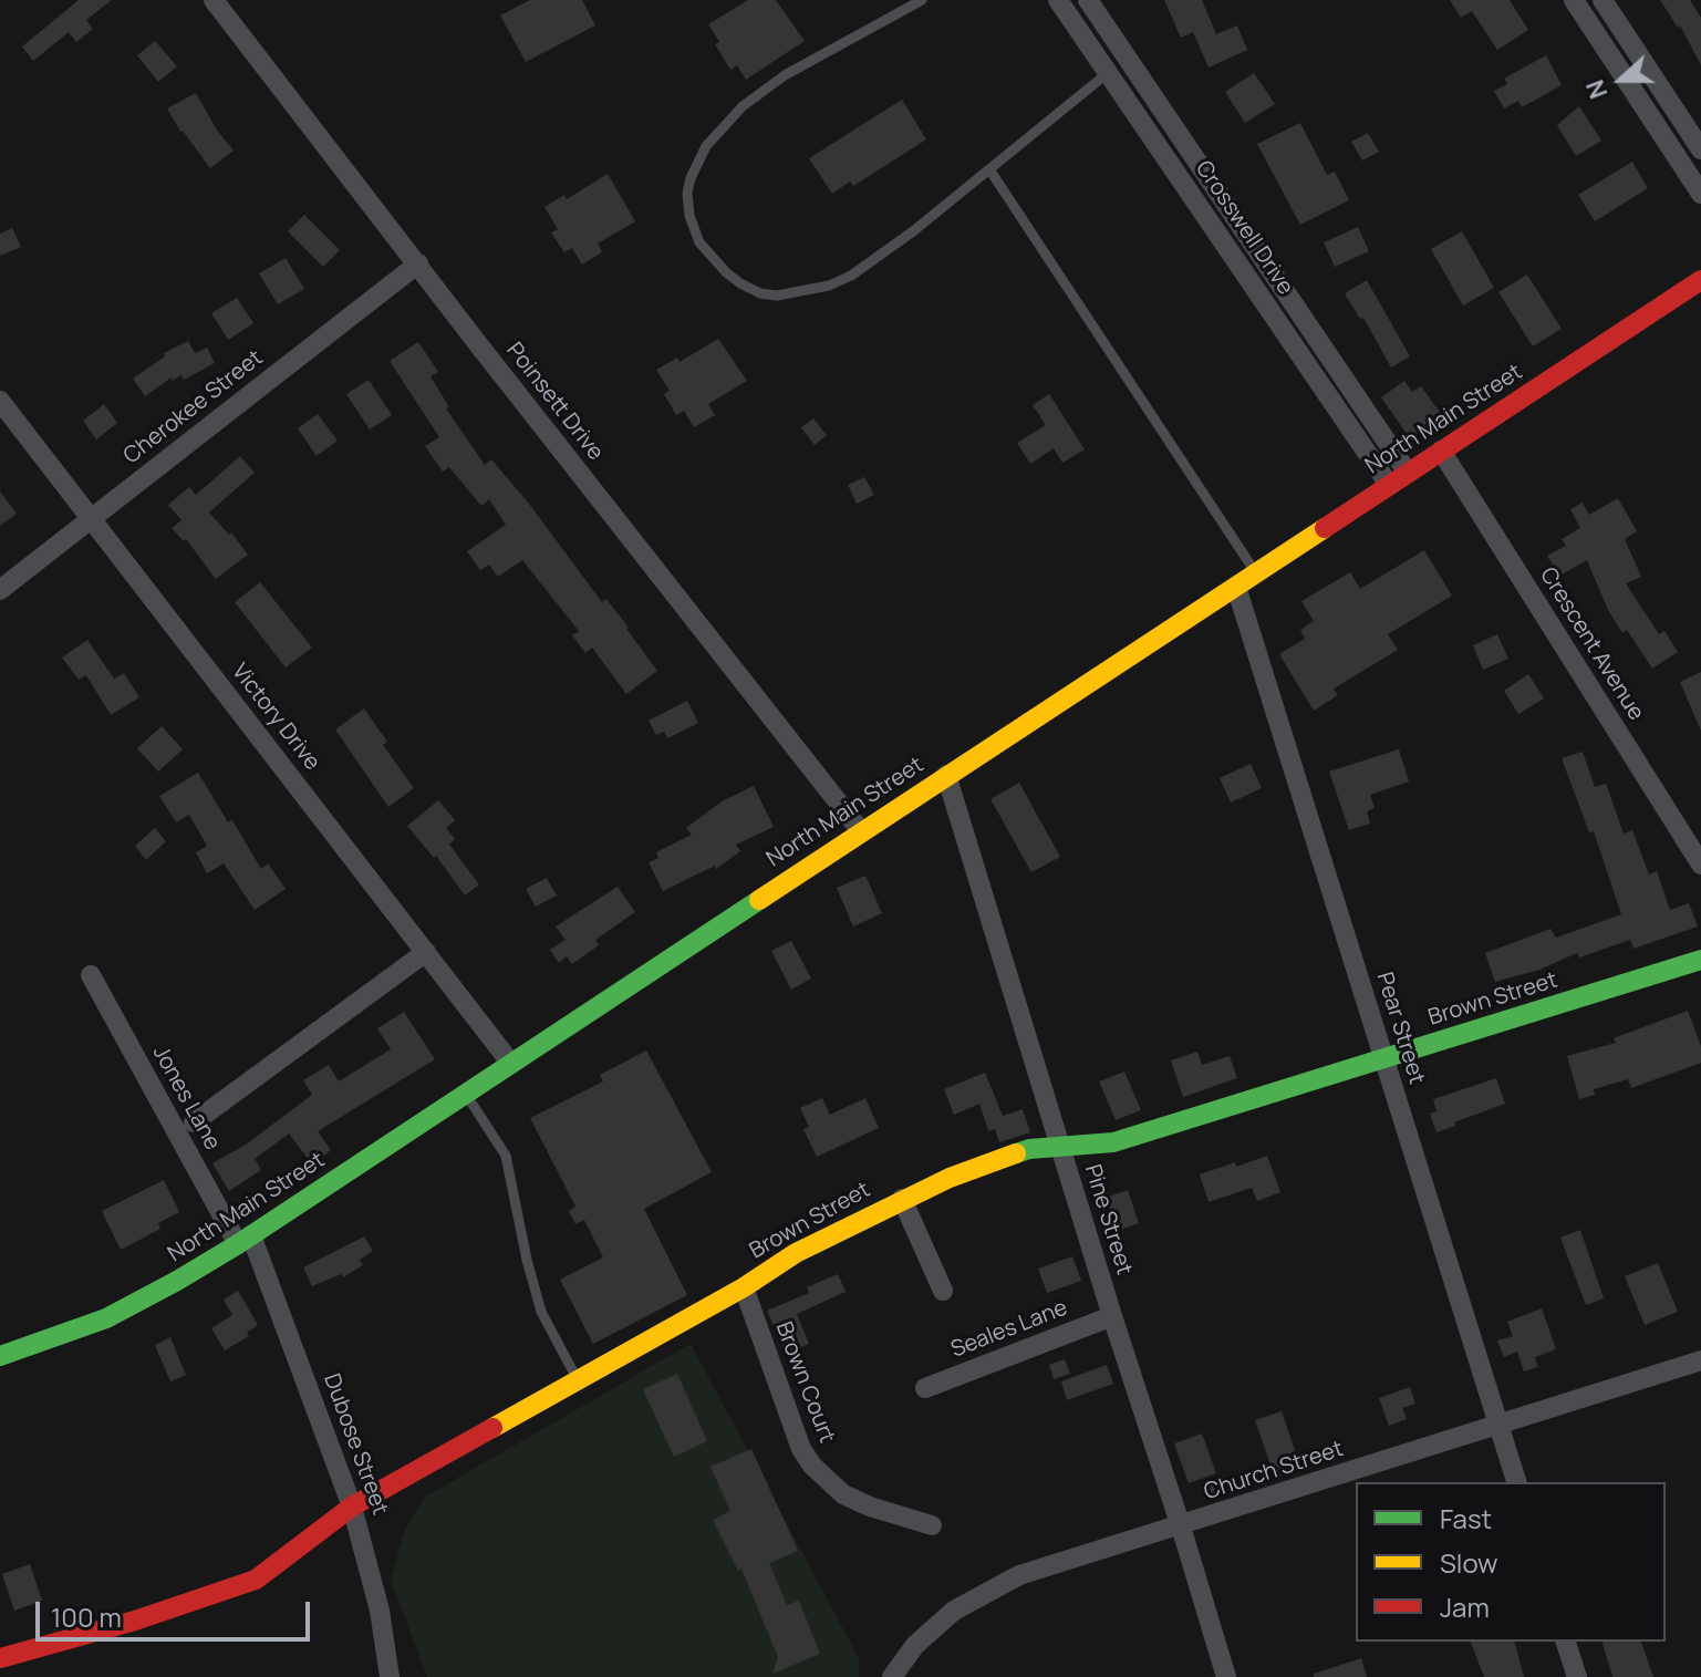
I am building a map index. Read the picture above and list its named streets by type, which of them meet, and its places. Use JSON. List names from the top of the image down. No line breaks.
{"streets":{"main road":["North Main Street","Brown Street"],"street":["Crosswell Drive","Poinsett Drive","Cherokee Street","Crescent Avenue","Victory Drive","Pear Street","Jones Lane","Pine Street","Seales Lane","Brown Court","Dubose Street","Church Street"]},"crossings":[["Crosswell Drive","North Main Street"],["Poinsett Drive","Cherokee Street"],["Poinsett Drive","North Main Street"],["Cherokee Street","Victory Drive"],["North Main Street","Crescent Avenue"],["North Main Street","Victory Drive"],["North Main Street","Pear Street"],["North Main Street","Jones Lane"],["North Main Street","Pine Street"],["North Main Street","Dubose Street"],["Brown Street","Pear Street"],["Brown Street","Pine Street"],["Brown Street","Brown Court"],["Brown Street","Dubose Street"],["Pear Street","Church Street"],["Jones Lane","Dubose Street"],["Pine Street","Seales Lane"],["Pine Street","Church Street"]],"legend":["Fast","Slow","Jam"],"scale_bar":"100 m","north":"left"}
